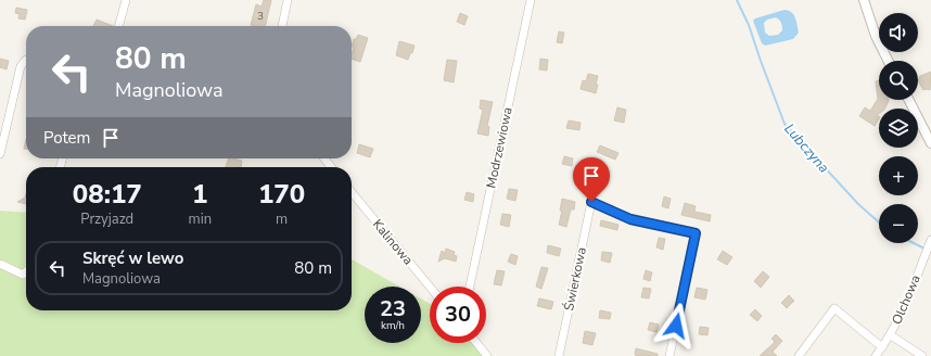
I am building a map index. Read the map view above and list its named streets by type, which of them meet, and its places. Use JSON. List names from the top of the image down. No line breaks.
{"streets":{"street":["Modrzewiowa","Kalinowa","Świerkowa","Olchowa"]},"water":["Lubczyna"],"house_numbers":["3"],"page":{"map_buttons":["+","−"],"turn":["80 m","Magnoliowa"],"then":"Potem","eta":["08:17","Przyjazd","1","min","170","m"],"list":[{"name":"Skręć w lewo","note":"Magnoliowa","value":"80 m"}],"speed":"23 km/h","limit":"30"}}
